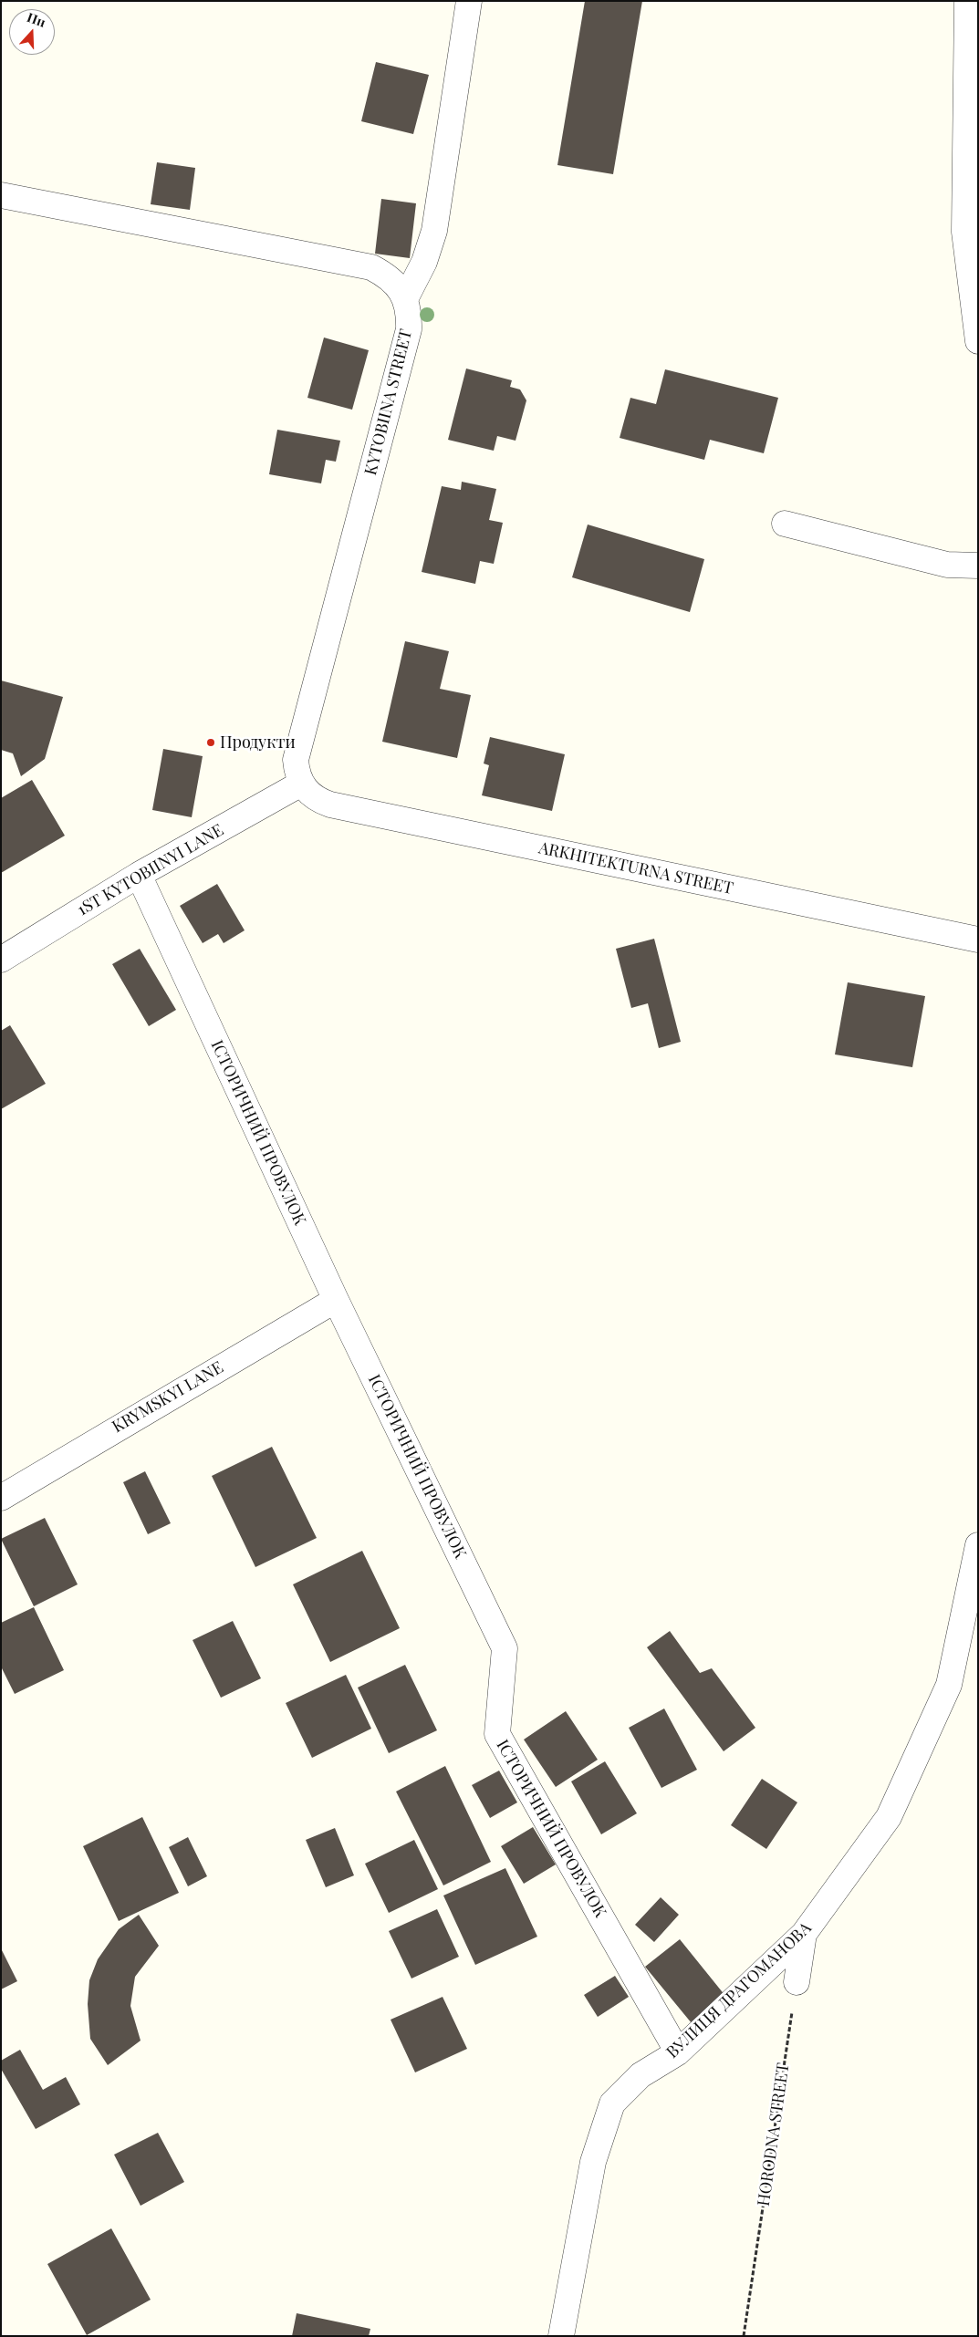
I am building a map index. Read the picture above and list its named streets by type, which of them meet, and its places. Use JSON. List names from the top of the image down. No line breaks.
{"streets":{"street":["KYTOBIINA STREET","ARKHITEKTURNA STREET","1ST KYTOBIINYI LANE","ІСТОРИЧНИЙ ПРОВУЛОК","KRYMSKYI LANE","ВУЛИЦЯ ДРАГОМАНОВА"],"path":["HORODNA STREET"]},"crossings":[["KYTOBIINA STREET","ARKHITEKTURNA STREET"],["KYTOBIINA STREET","1ST KYTOBIINYI LANE"],["ARKHITEKTURNA STREET","1ST KYTOBIINYI LANE"],["1ST KYTOBIINYI LANE","ІСТОРИЧНИЙ ПРОВУЛОК"],["ІСТОРИЧНИЙ ПРОВУЛОК","KRYMSKYI LANE"],["ІСТОРИЧНИЙ ПРОВУЛОК","ВУЛИЦЯ ДРАГОМАНОВА"]],"places":["Продукти"],"north":"top"}
